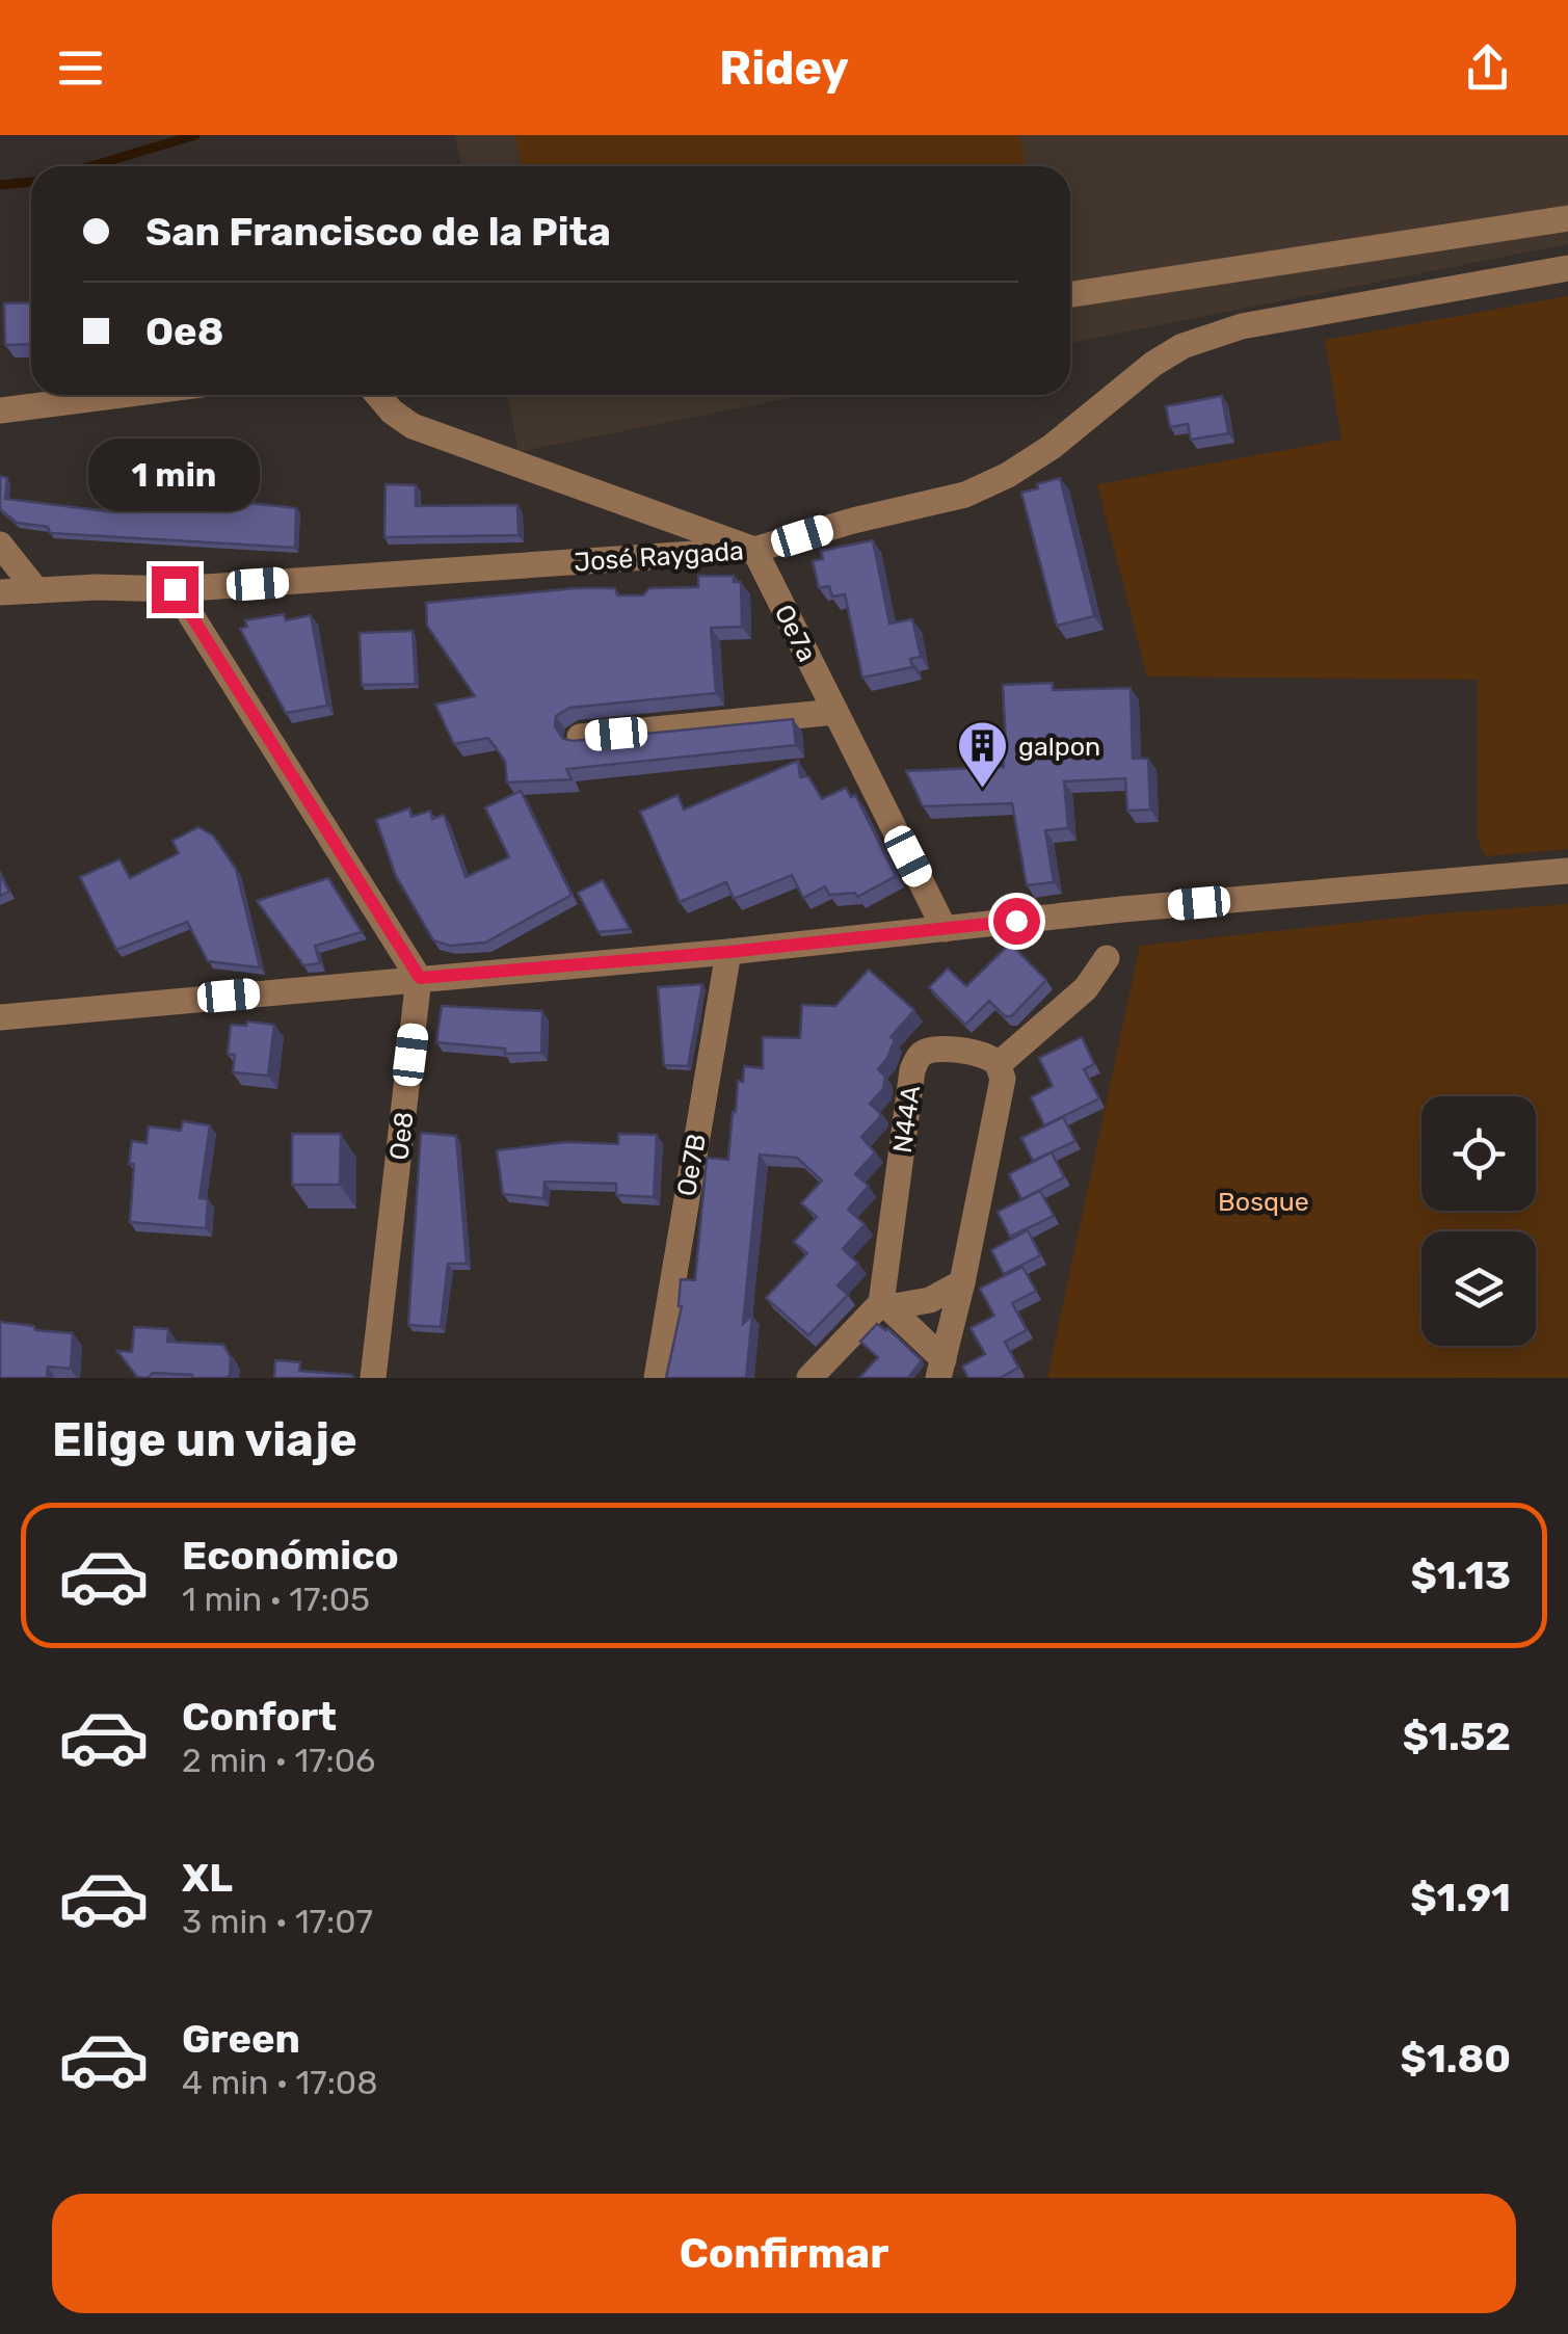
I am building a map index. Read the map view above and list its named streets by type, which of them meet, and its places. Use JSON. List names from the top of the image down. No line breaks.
{"streets":{"street":["José Raygada","Oe7a","N44A","Oe8","Oe7B"]},"crossings":[["José Raygada","Oe7a"]],"parks":["Bosque"],"places":{"building":["galpon"]},"page":{"header":"Ridey","banner":["San Francisco de la Pita","Oe8"],"bubble":"1 min","heading":"Elige un viaje","list":[{"name":"Económico","note":"1 min · 17:05","value":"$1.13"},{"name":"Confort","note":"2 min · 17:06","value":"$1.52"},{"name":"XL","note":"3 min · 17:07","value":"$1.91"},{"name":"Green","note":"4 min · 17:08","value":"$1.80"}],"buttons":"Confirmar"}}
